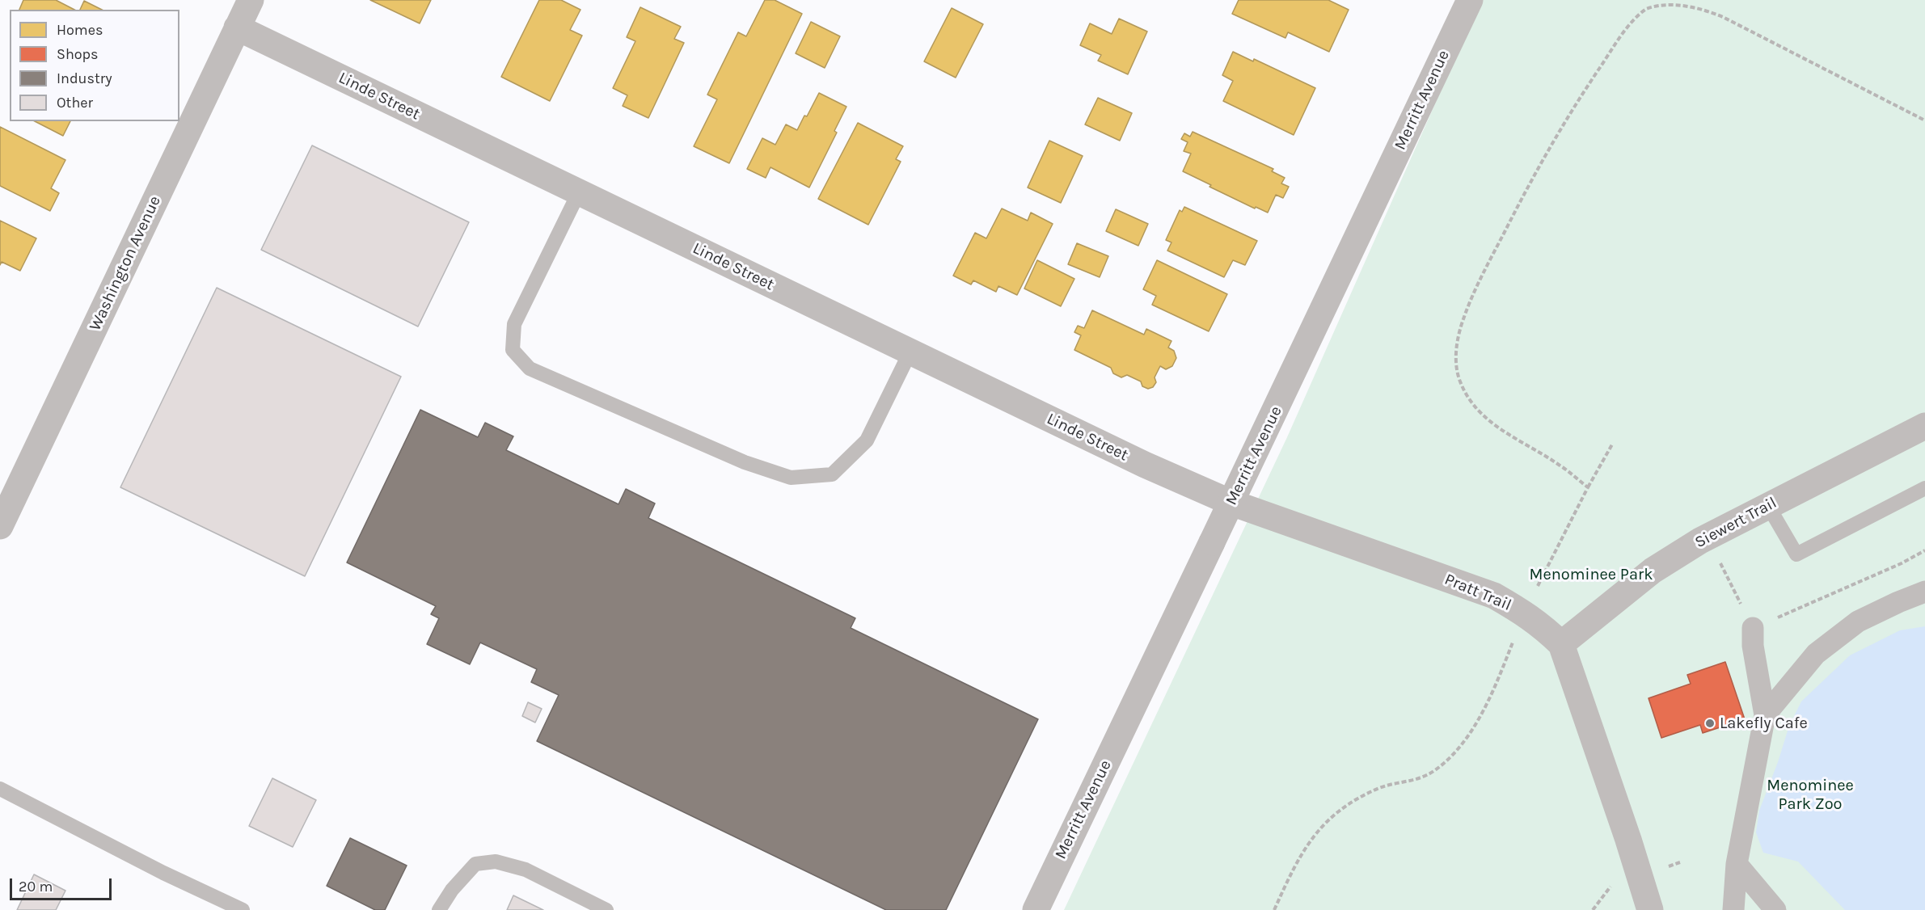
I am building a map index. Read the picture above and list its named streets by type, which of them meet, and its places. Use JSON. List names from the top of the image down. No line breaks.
{"streets":{"street":["Linde Street","Merritt Avenue","Washington Avenue","Siewert Trail","Pratt Trail"]},"crossings":[["Linde Street","Merritt Avenue"],["Linde Street","Washington Avenue"],["Linde Street","Pratt Trail"],["Merritt Avenue","Pratt Trail"],["Siewert Trail","Pratt Trail"]],"parks":["Menominee Park","Menominee Park Zoo"],"places":["Lakefly Cafe"],"legend":["Homes","Shops","Industry","Other"],"scale_bar":"20 m"}
